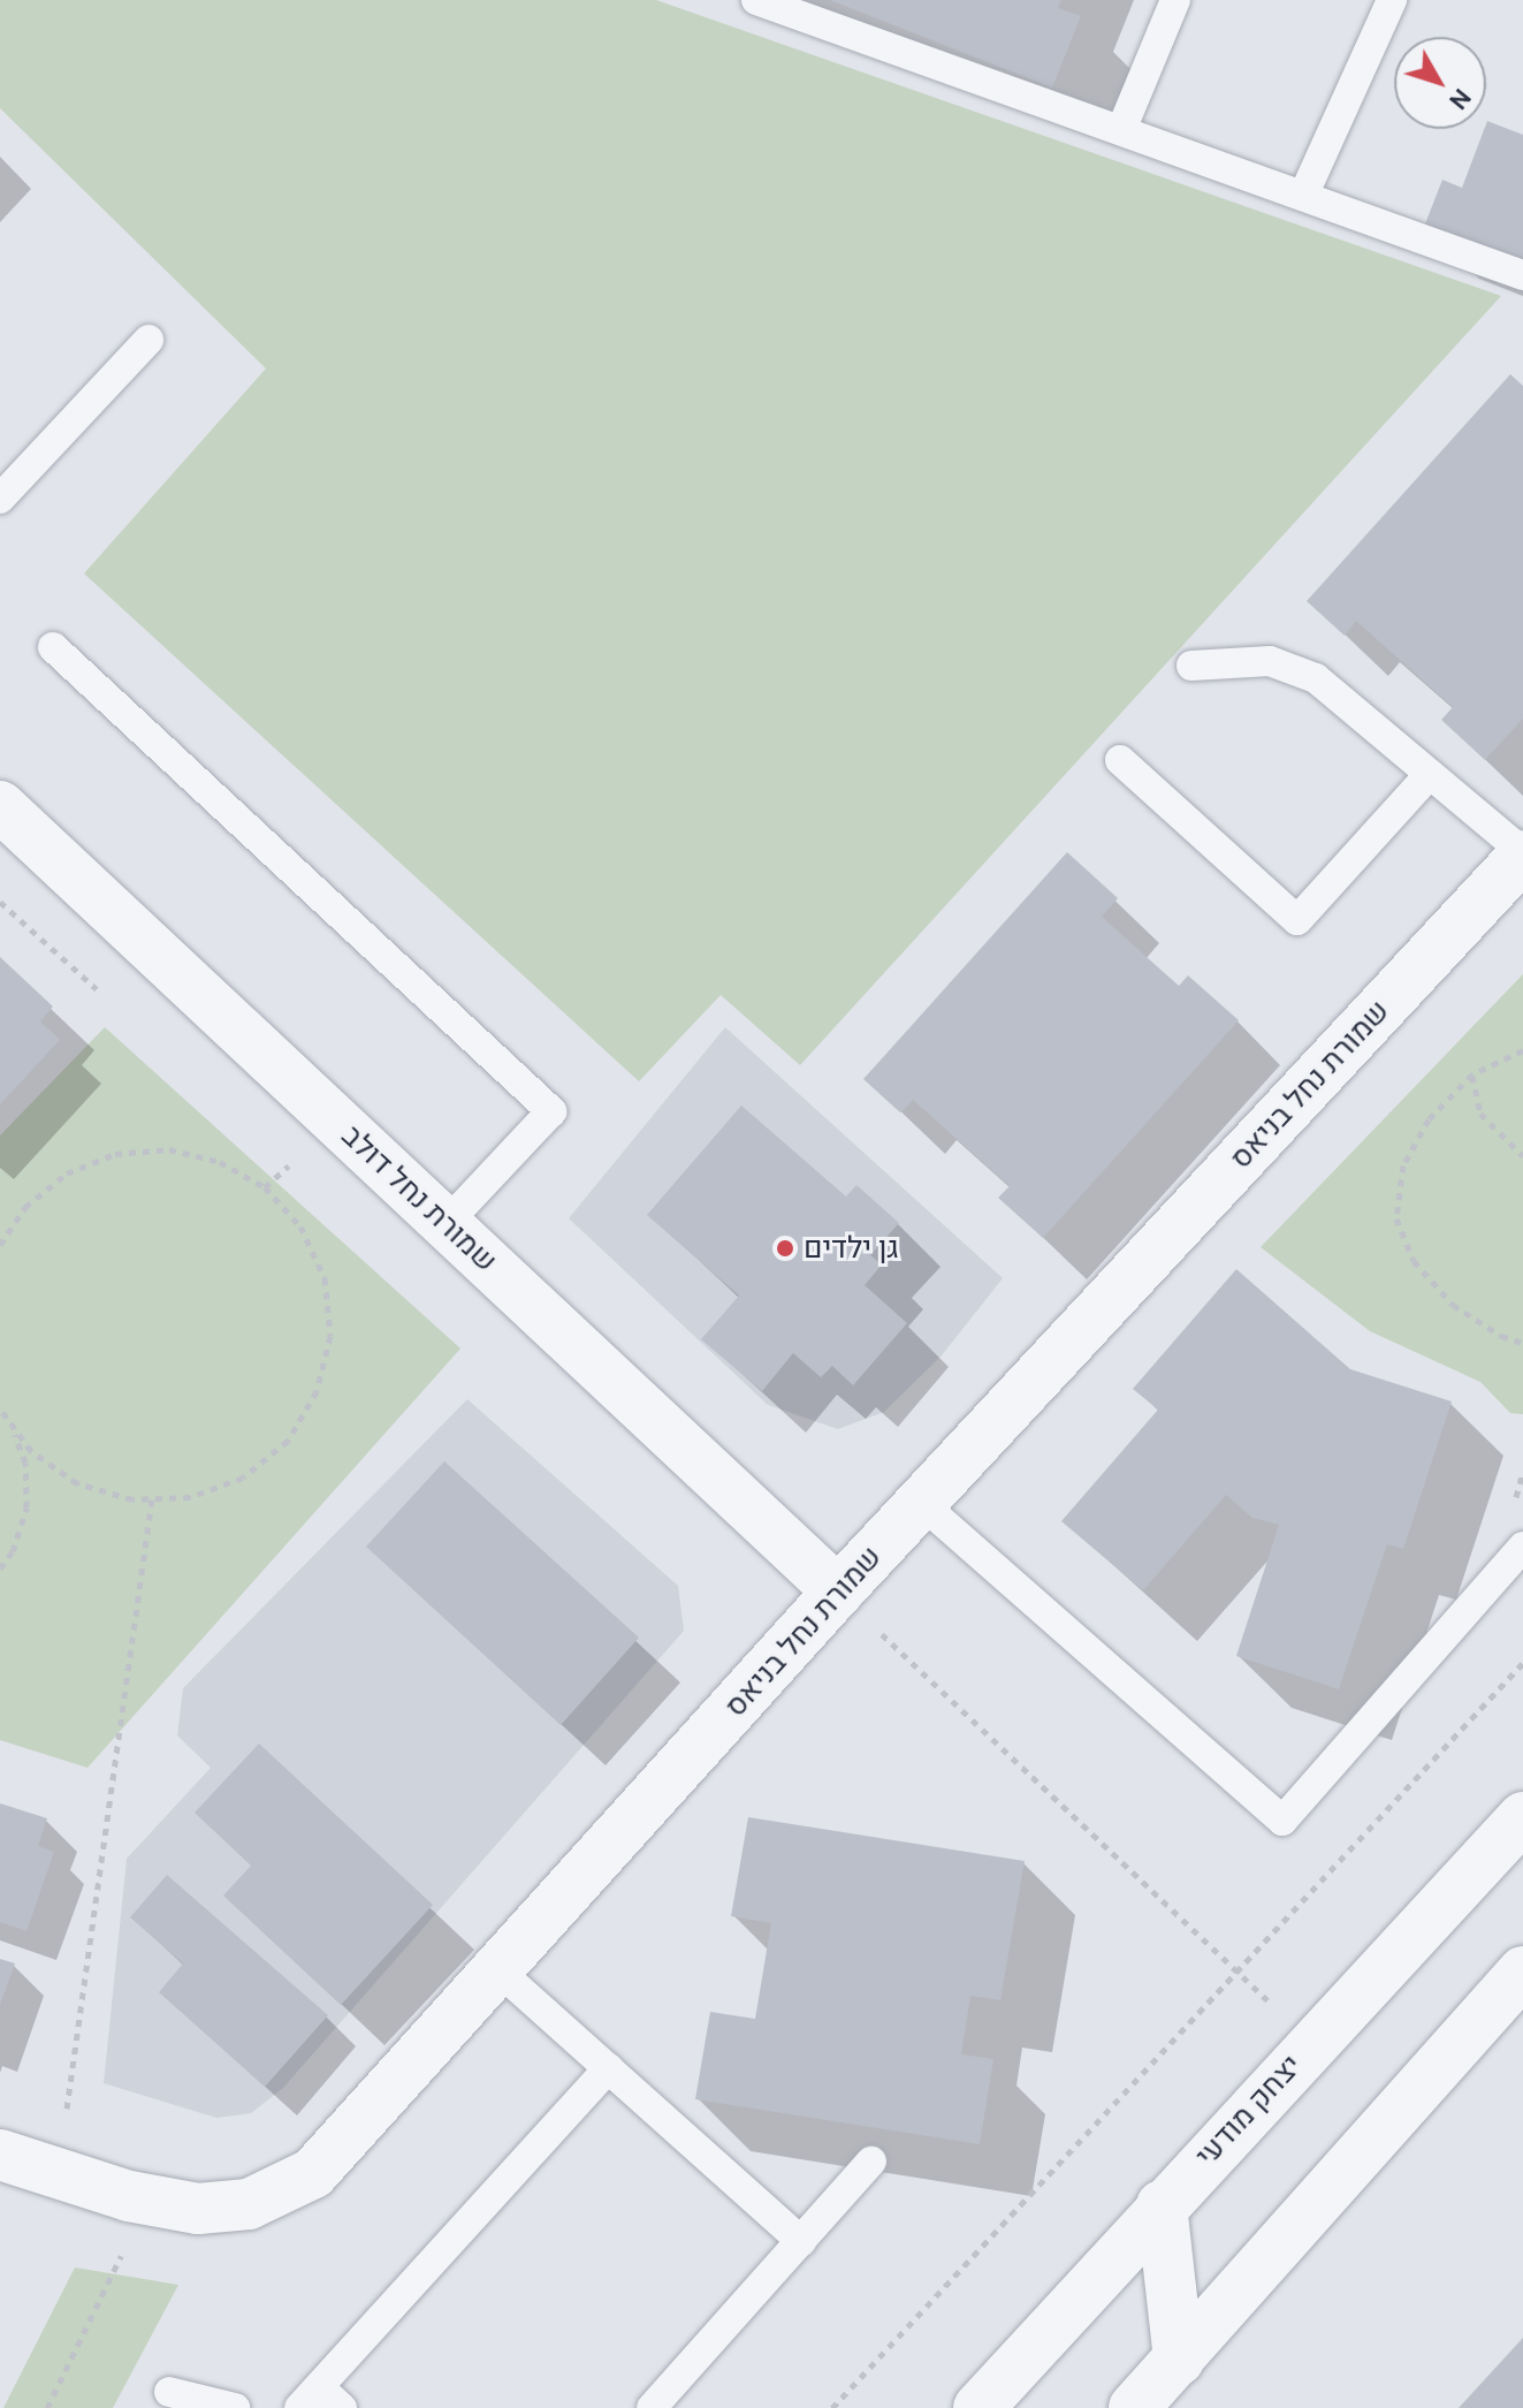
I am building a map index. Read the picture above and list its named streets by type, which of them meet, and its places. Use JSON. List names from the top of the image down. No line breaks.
{"streets":{"street":["שמורת נחל בניאס","שמורת נחל דולב","יצחק מודעי"]},"crossings":[["שמורת נחל בניאס","שמורת נחל דולב"]],"places":["גן ילדים"],"north":"bottom right"}
